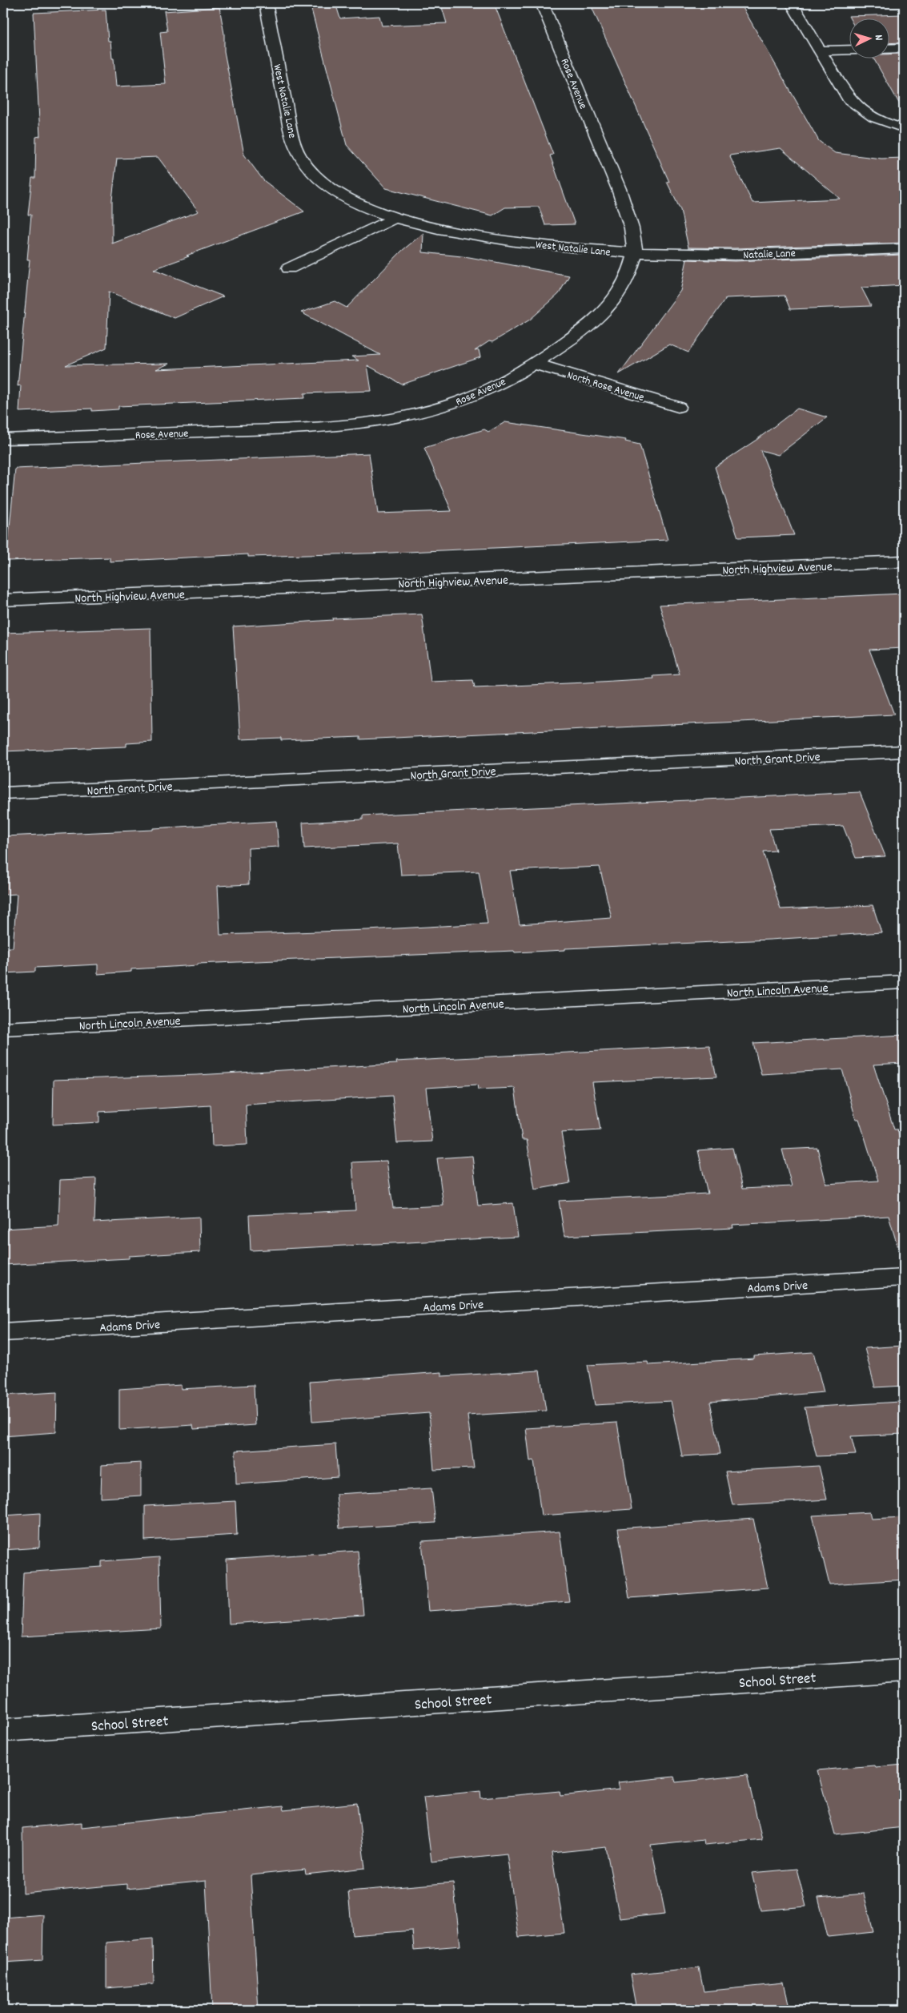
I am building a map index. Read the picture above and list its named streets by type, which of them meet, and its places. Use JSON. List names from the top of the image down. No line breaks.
{"streets":{"street":["Rose Avenue","West Natalie Lane","Natalie Lane","North Rose Avenue","North Highview Avenue","North Grant Drive","North Lincoln Avenue","Adams Drive","School Street"]},"crossings":[["Rose Avenue","West Natalie Lane"],["Rose Avenue","Natalie Lane"],["Rose Avenue","North Rose Avenue"],["West Natalie Lane","Natalie Lane"]],"north":"right"}
